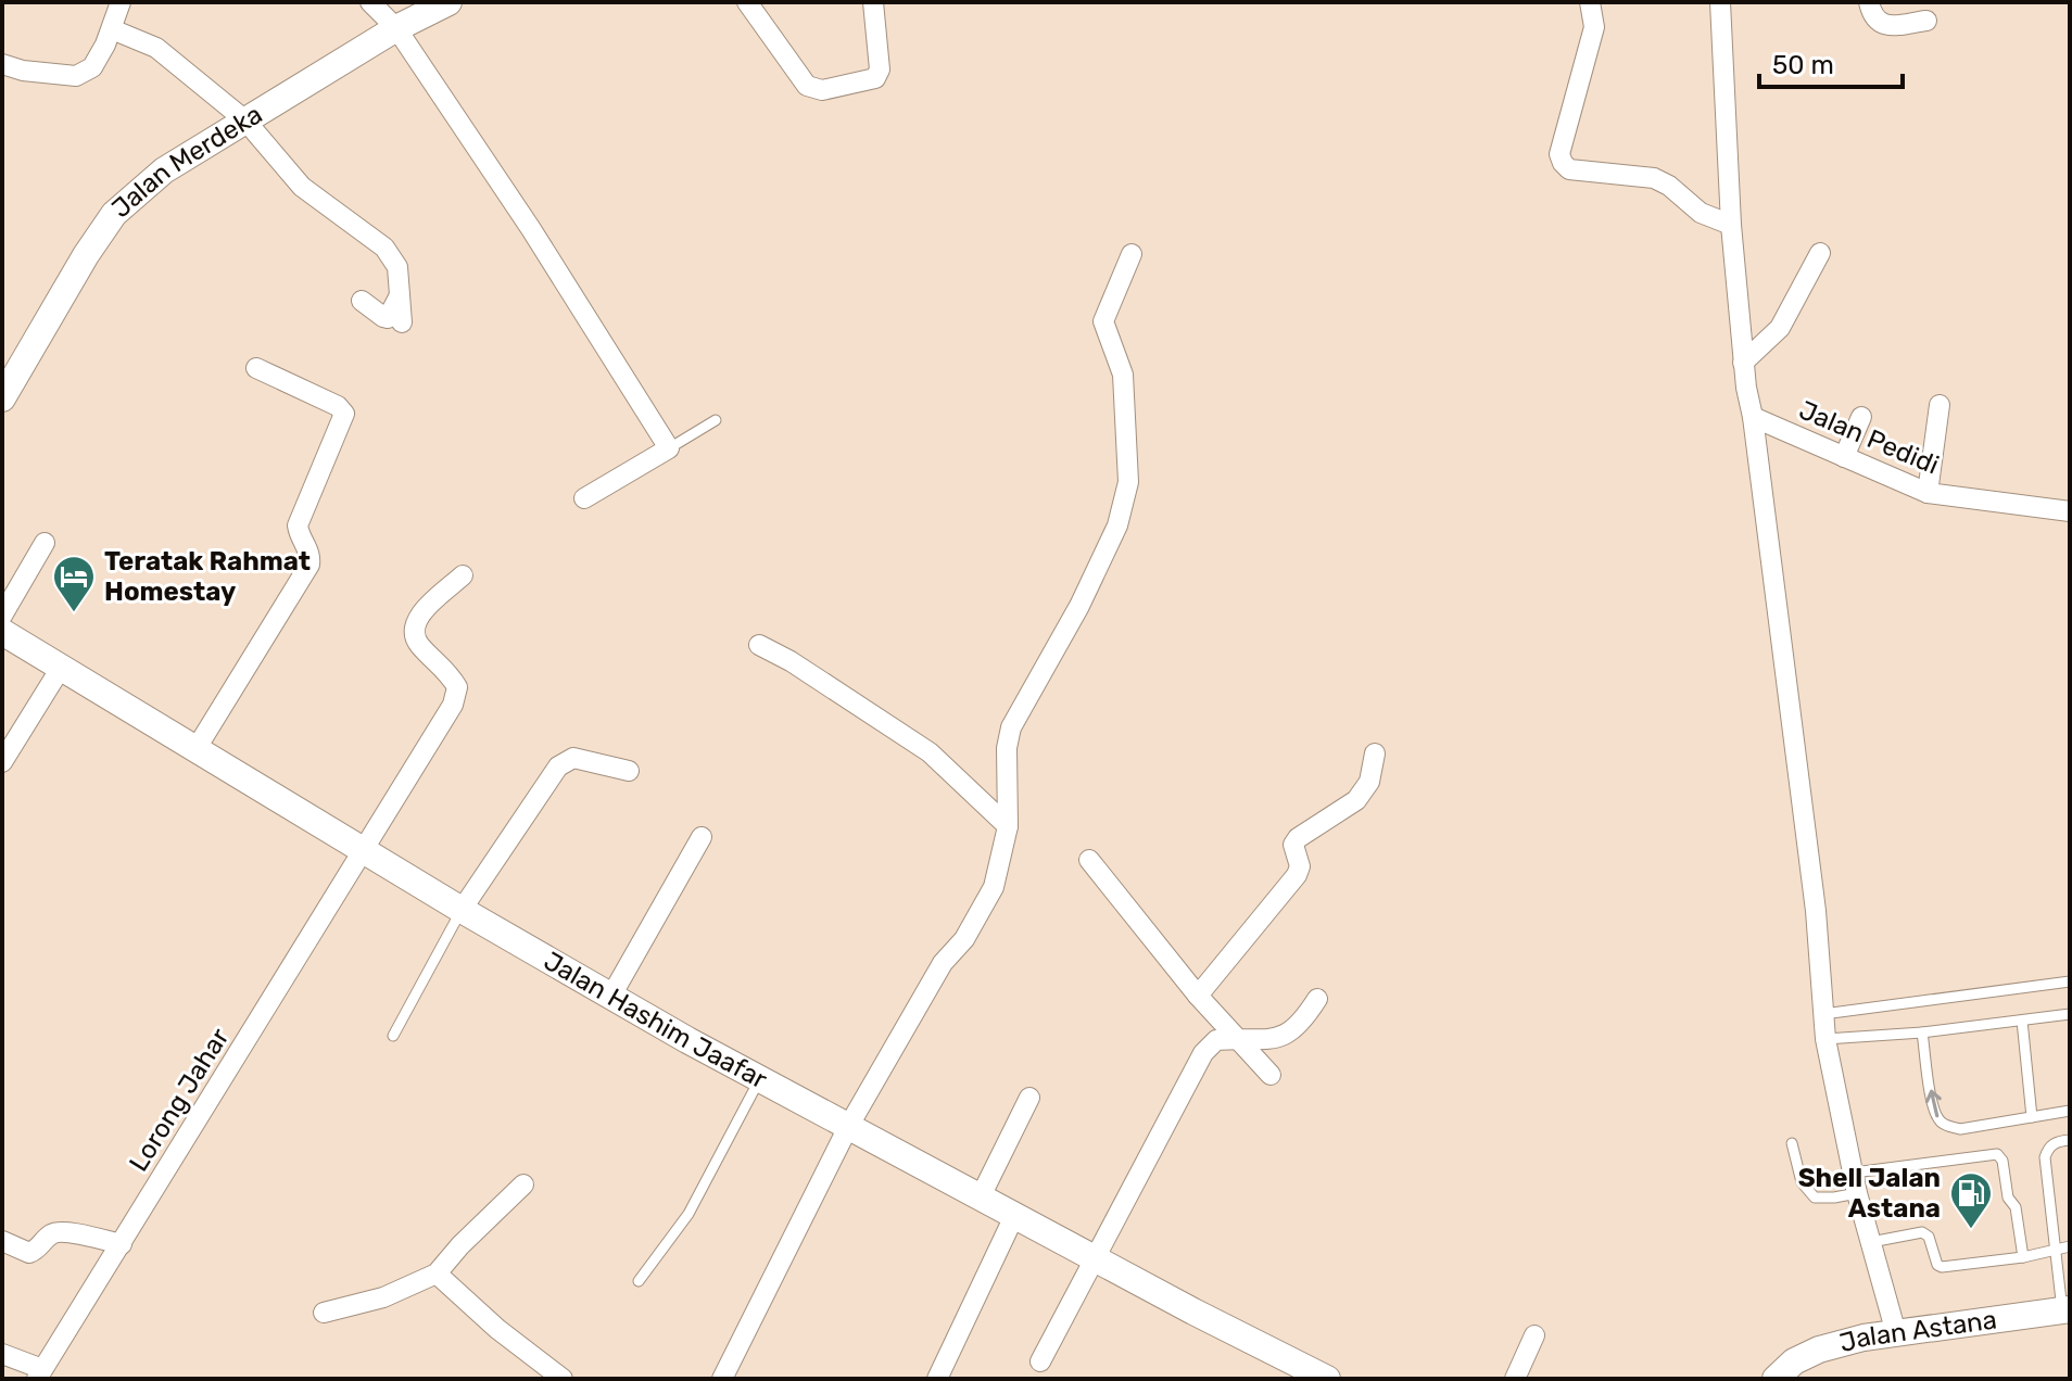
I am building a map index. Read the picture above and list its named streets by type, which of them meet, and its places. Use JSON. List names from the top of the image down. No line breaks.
{"streets":{"street":["Jalan Merdeka","Jalan Pedidi","Jalan Hashim Jaafar","Lorong Jahar","Jalan Astana"]},"crossings":[["Jalan Hashim Jaafar","Lorong Jahar"]],"places":{"hotel":["Teratak Rahmat Homestay"],"fuel station":["Shell Jalan Astana"]},"scale_bar":"50 m"}
